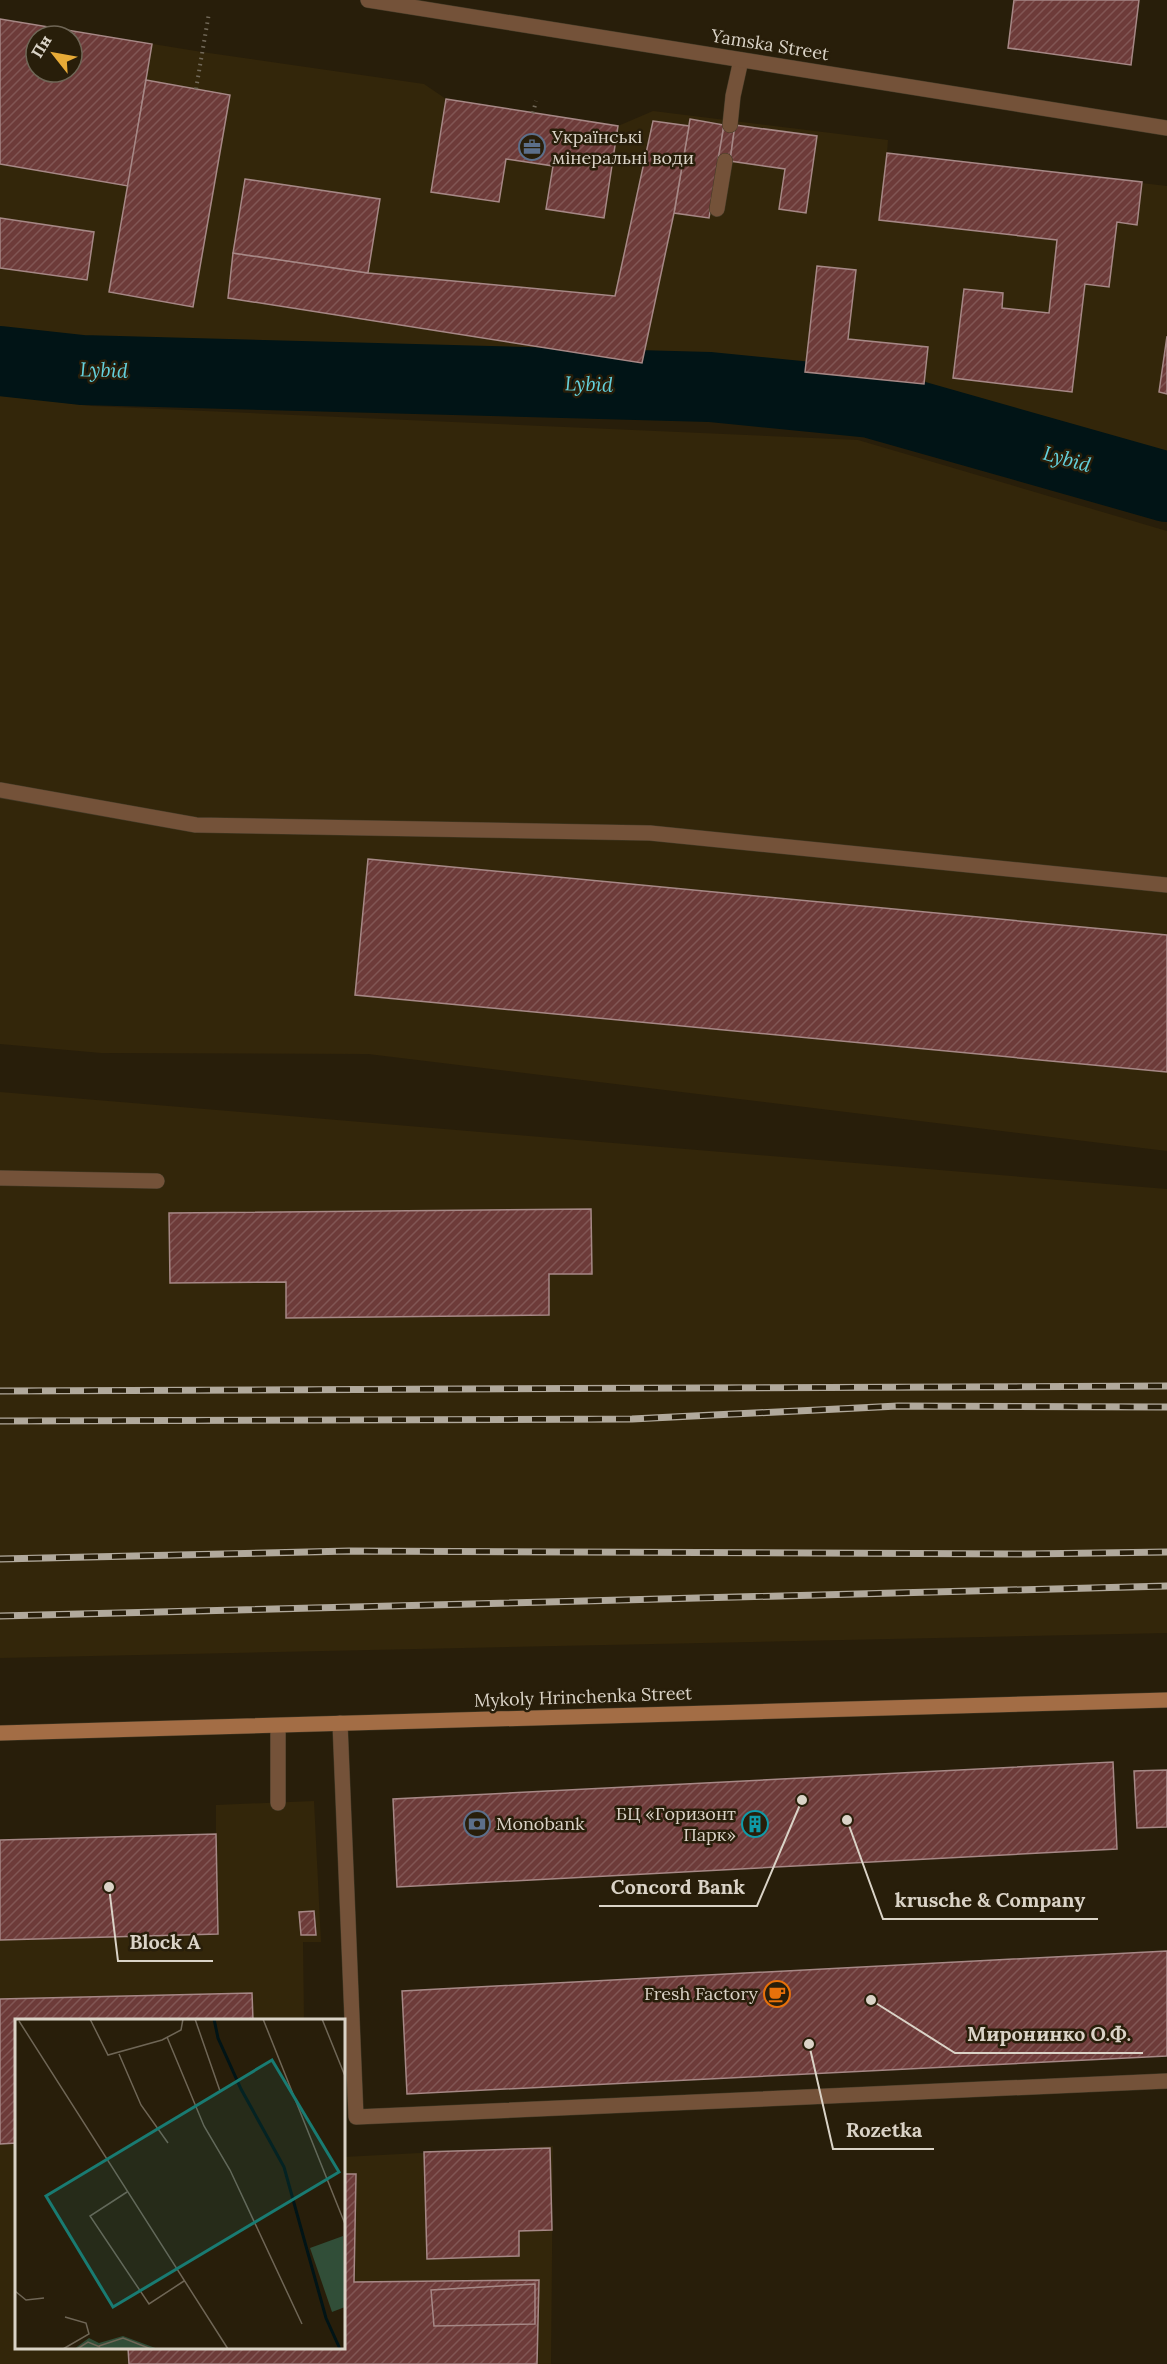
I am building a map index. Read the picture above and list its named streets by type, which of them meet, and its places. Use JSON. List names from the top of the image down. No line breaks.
{"streets":{"main road":["Mykoly Hrinchenka Street"],"street":["Yamska Street"]},"water":["Lybid"],"places":{"office":["Українські мінеральні води"],"other":["Concord Bank","krusche & Company","Block A","Миронинко О.Ф.","Rozetka"],"bank":["Monobank"],"building":["БЦ «Горизонт Парк»"],"cafe":["Fresh Factory"]},"north":"top left"}
